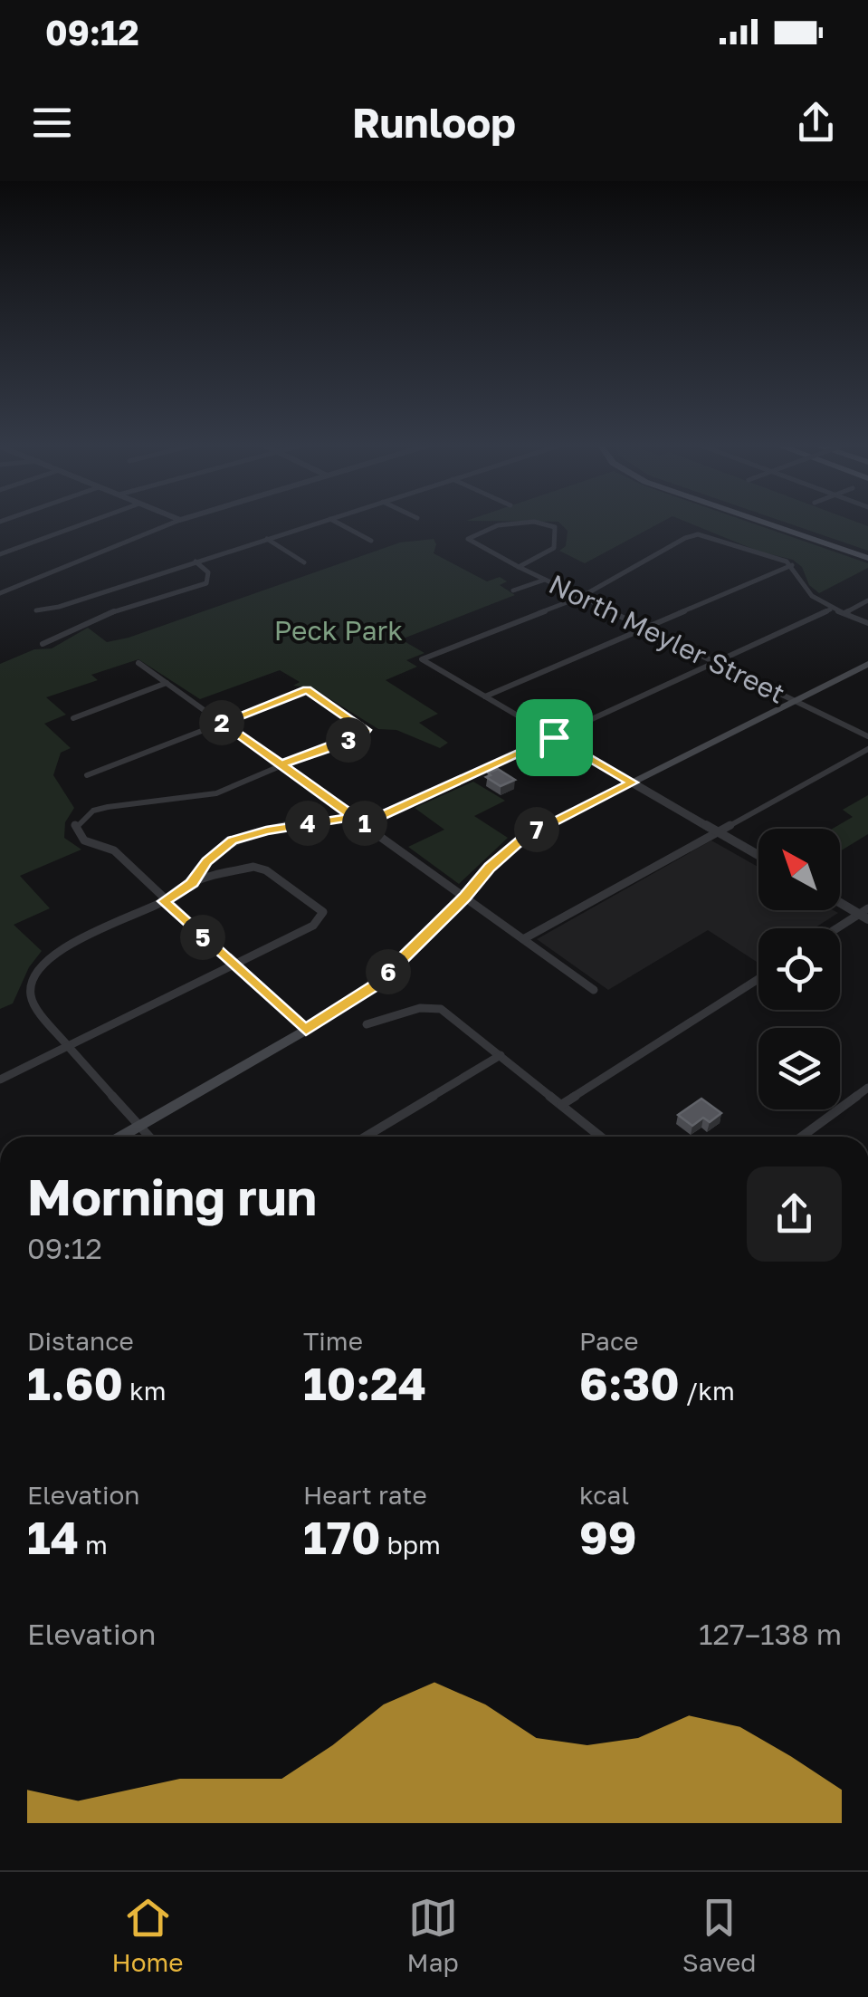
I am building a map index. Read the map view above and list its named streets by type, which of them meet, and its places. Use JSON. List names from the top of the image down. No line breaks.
{"streets":{"street":["North Meyler Street"]},"parks":["Peck Park"],"north":"top left","page":{"status":"09:12","header":"Runloop","pins":["2","3","1","4","7","5","6"],"heading":["Morning run","09:12"],"stats":[["Distance","1.60 km"],["Time","10:24"],["Pace","6:30 /km"],["Elevation","14 m"],["Heart rate","170 bpm"],["kcal","99"]],"chart":["Elevation","127–138 m"],"tabs":["Home","Map","Saved"]}}
